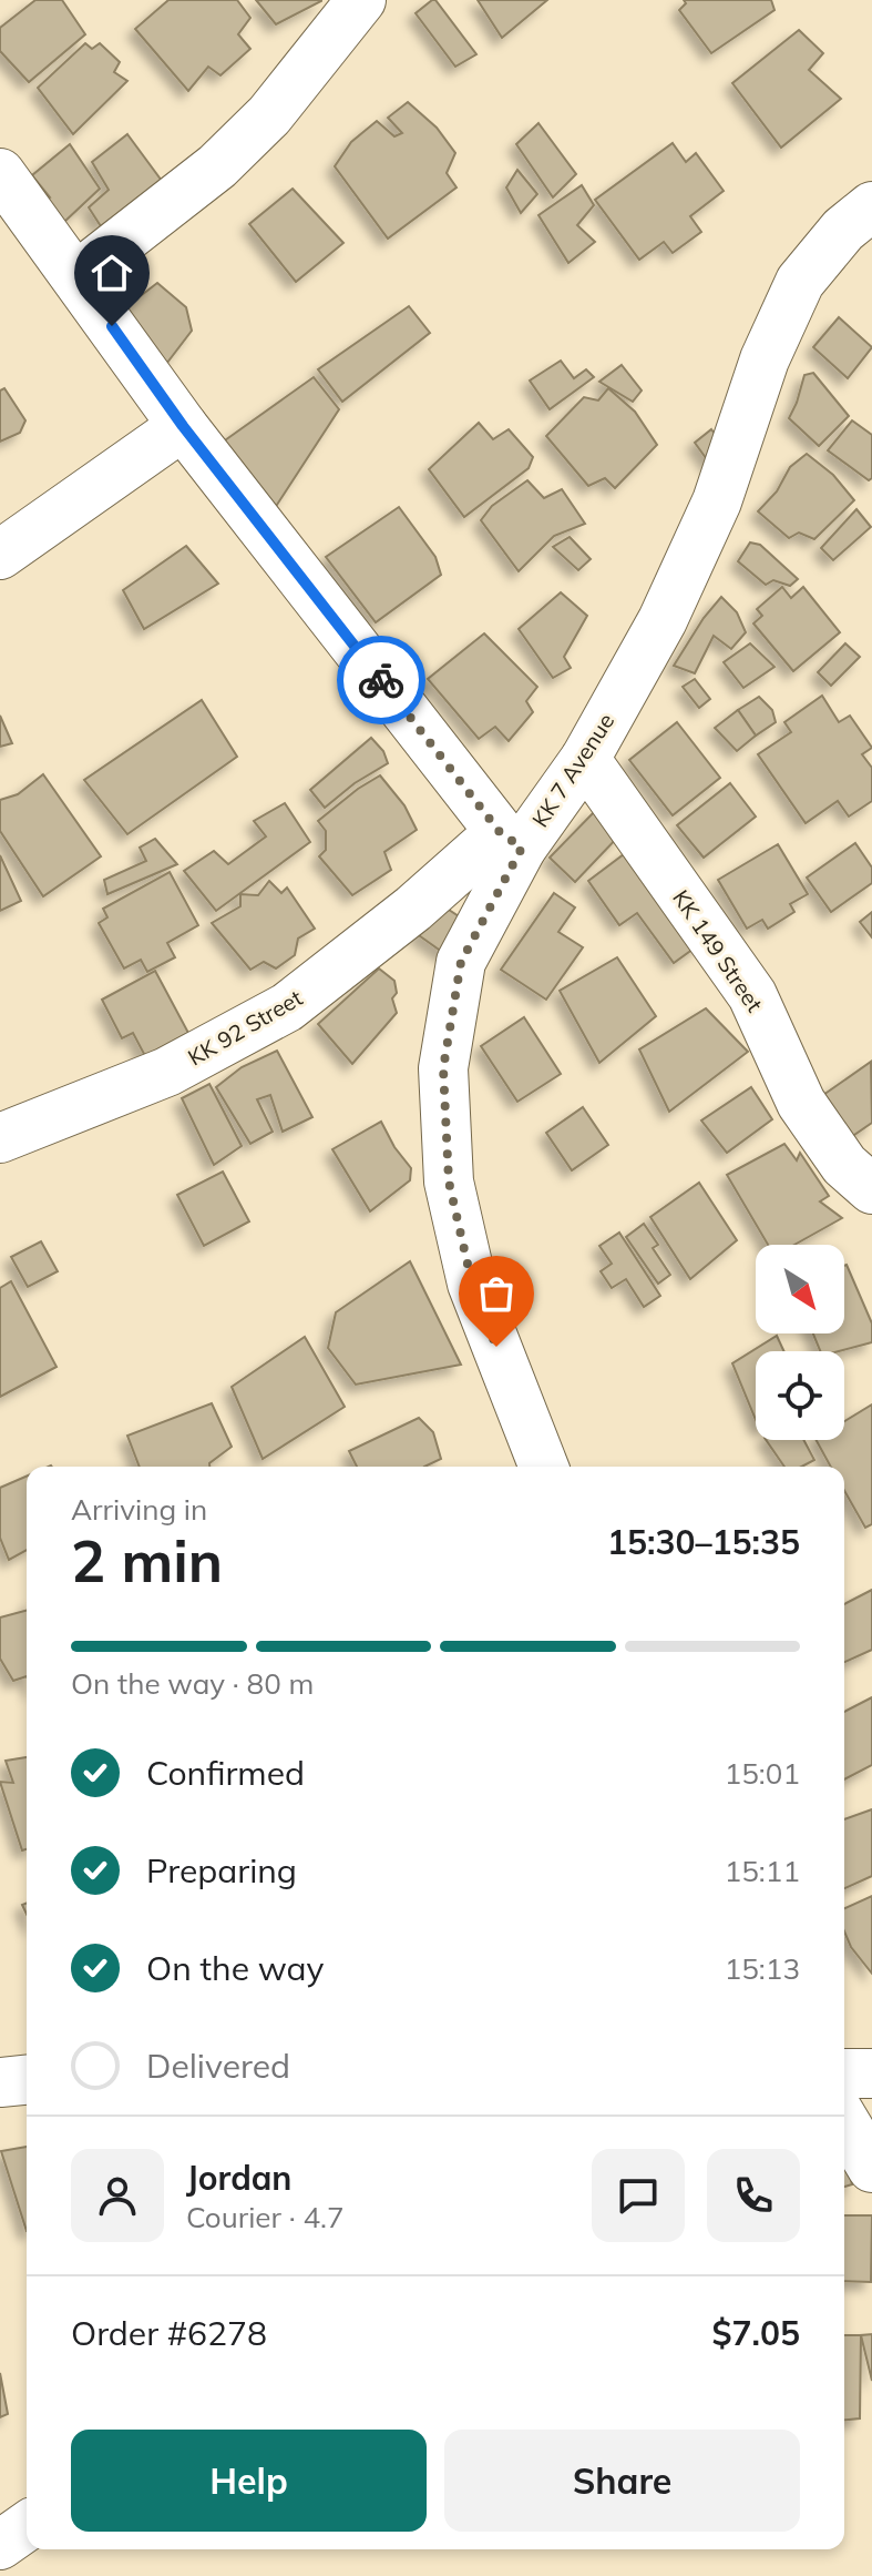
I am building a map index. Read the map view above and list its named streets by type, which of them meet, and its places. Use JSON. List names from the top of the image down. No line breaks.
{"streets":{"street":["KK 7 Avenue","KK 149 Street","KK 92 Street"]},"crossings":[["KK 7 Avenue","KK 149 Street"],["KK 7 Avenue","KK 92 Street"]],"north":"bottom right","page":{"heading":["2 min","Arriving in","15:30–15:35"],"panel":["Jordan","Courier · 4.7","Order #6278","$7.05"],"bar":"On the way · 80 m","list":[["Confirmed","15:01"],["Preparing","15:11"],["On the way","15:13"],"Delivered"],"buttons":["Help","Share"]}}
